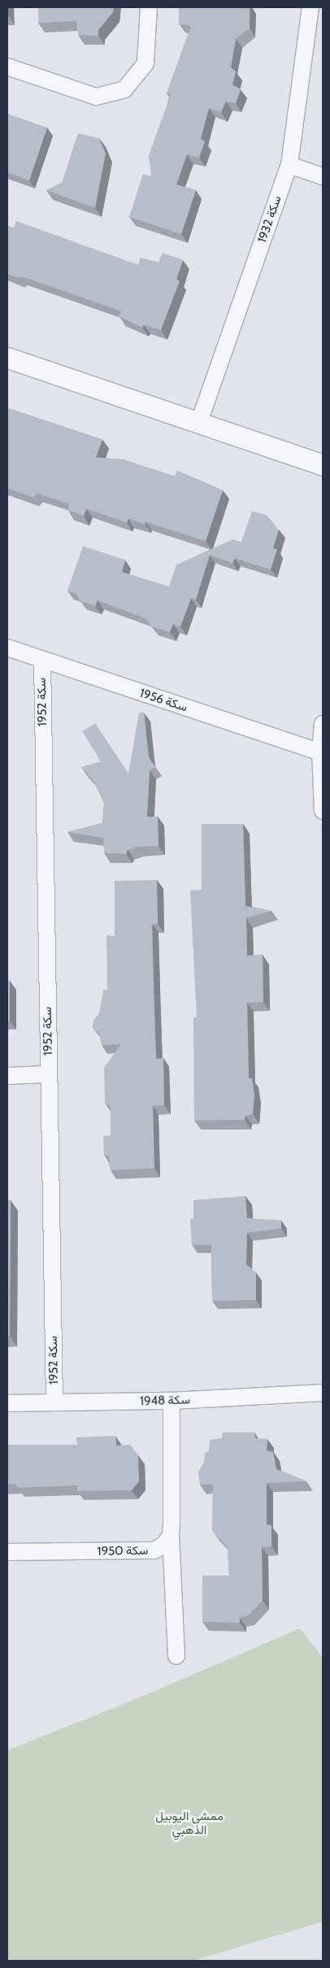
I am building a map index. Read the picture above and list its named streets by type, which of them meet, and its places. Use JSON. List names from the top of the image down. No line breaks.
{"streets":{"street":["سكة 1932","سكة 1956","سكة 1952","سكة 1948","سكة 1950"]},"crossings":[["سكة 1956","سكة 1952"],["سكة 1952","سكة 1948"]],"parks":["ممشى اليوبيل الذهبي"]}
